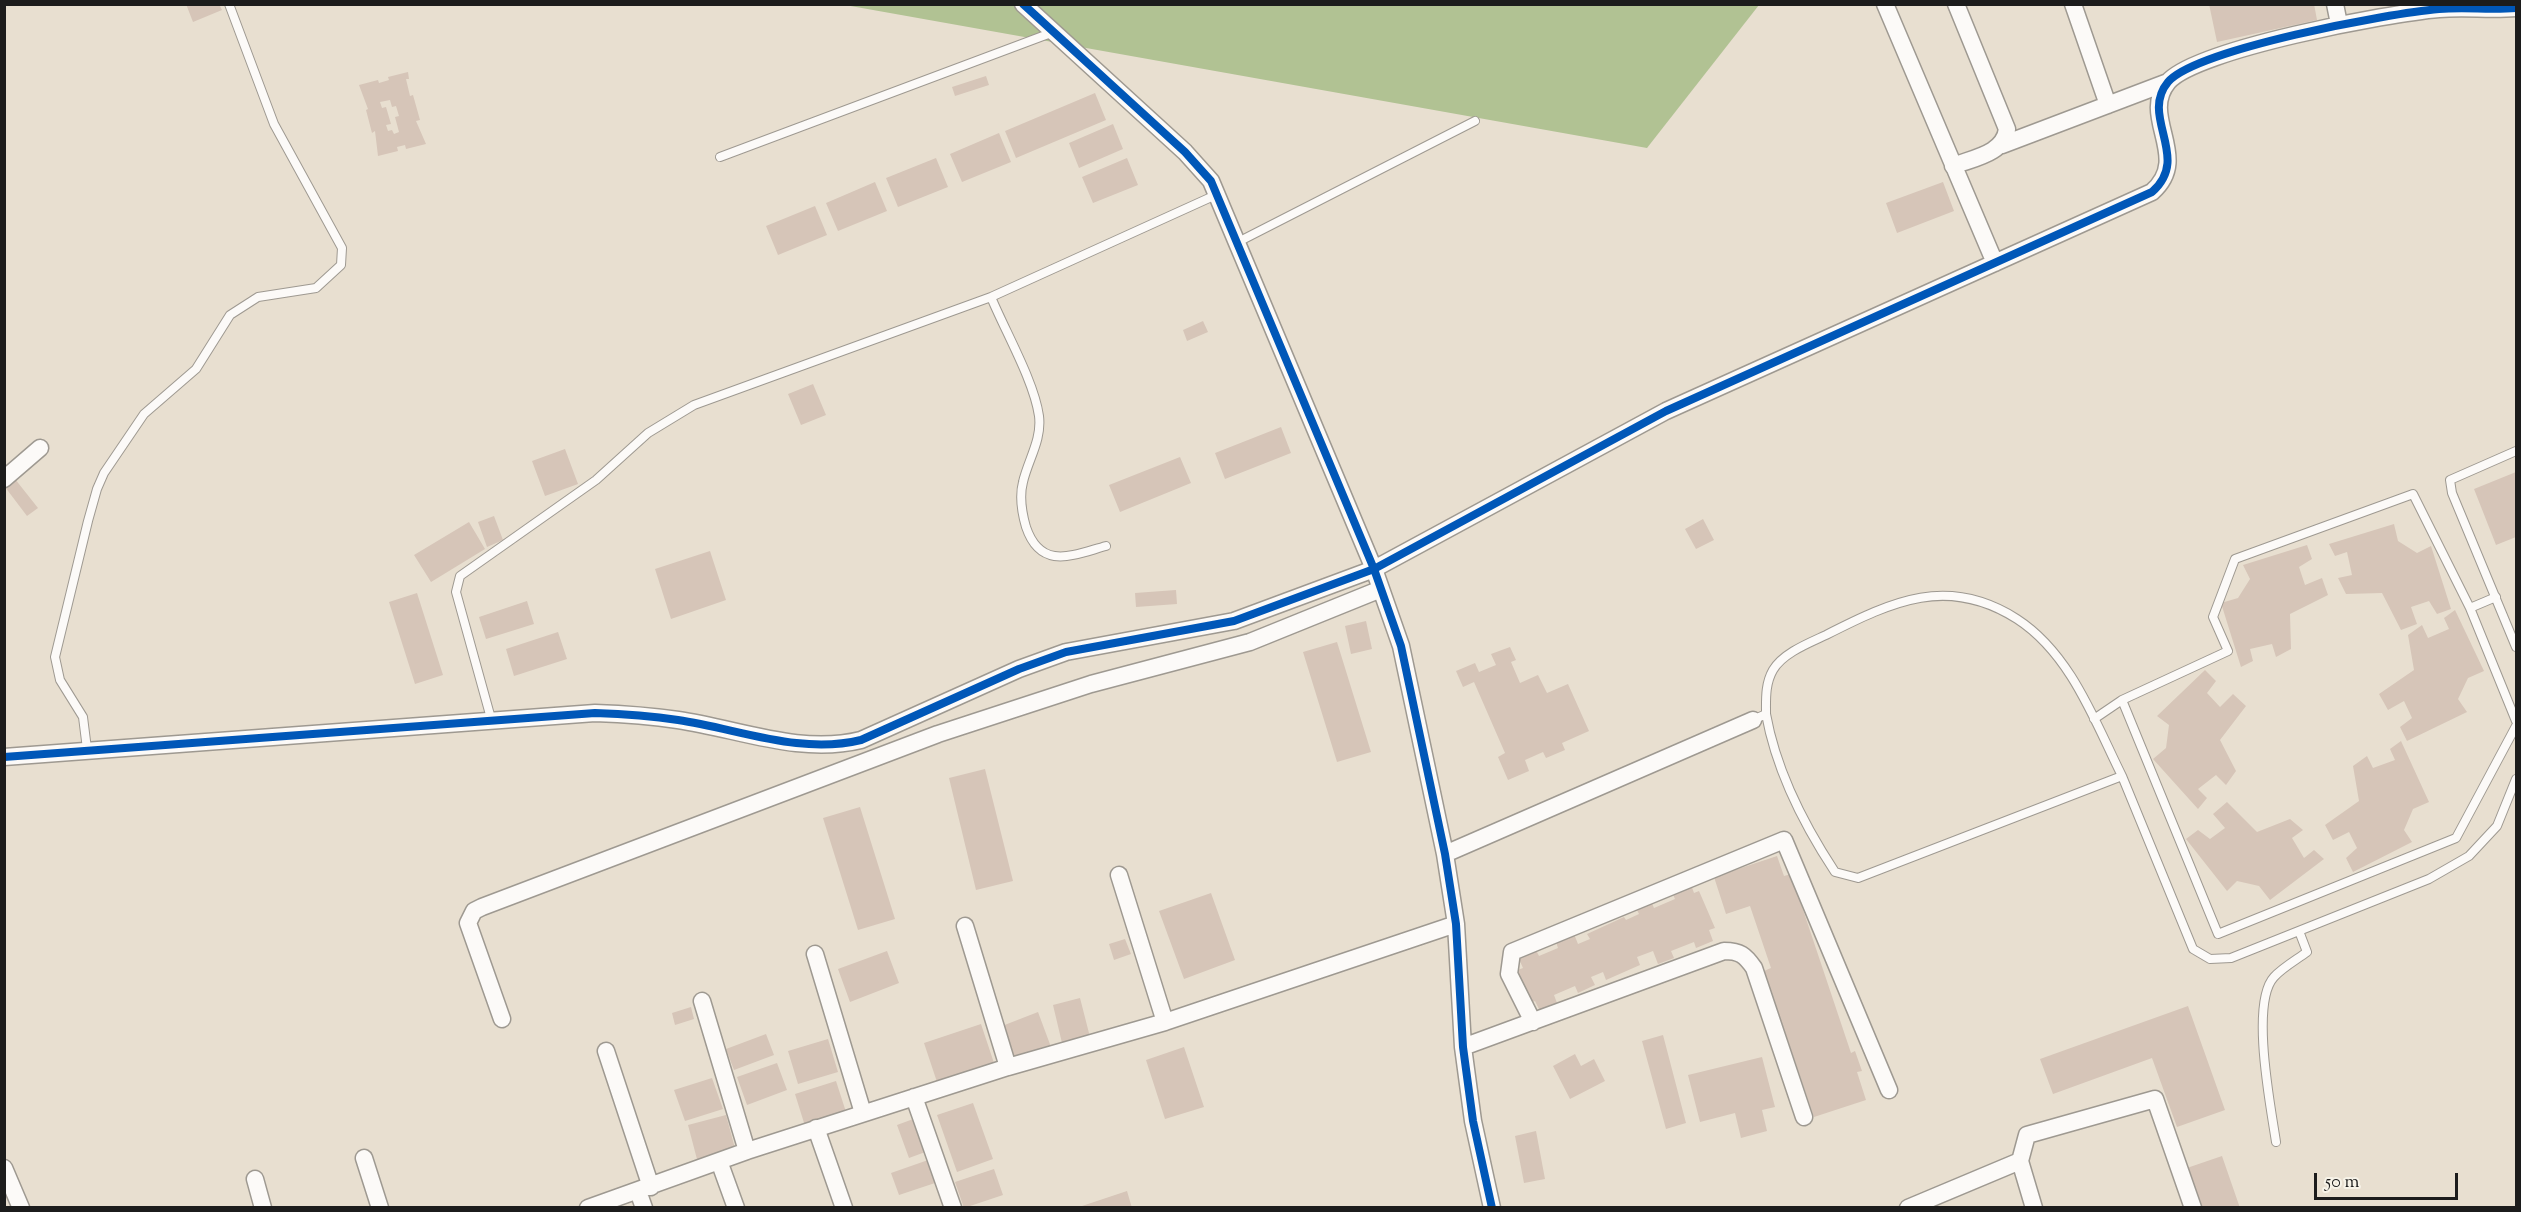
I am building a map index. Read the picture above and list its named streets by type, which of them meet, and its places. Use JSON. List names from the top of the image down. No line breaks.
{"scale_bar":"50 m"}
